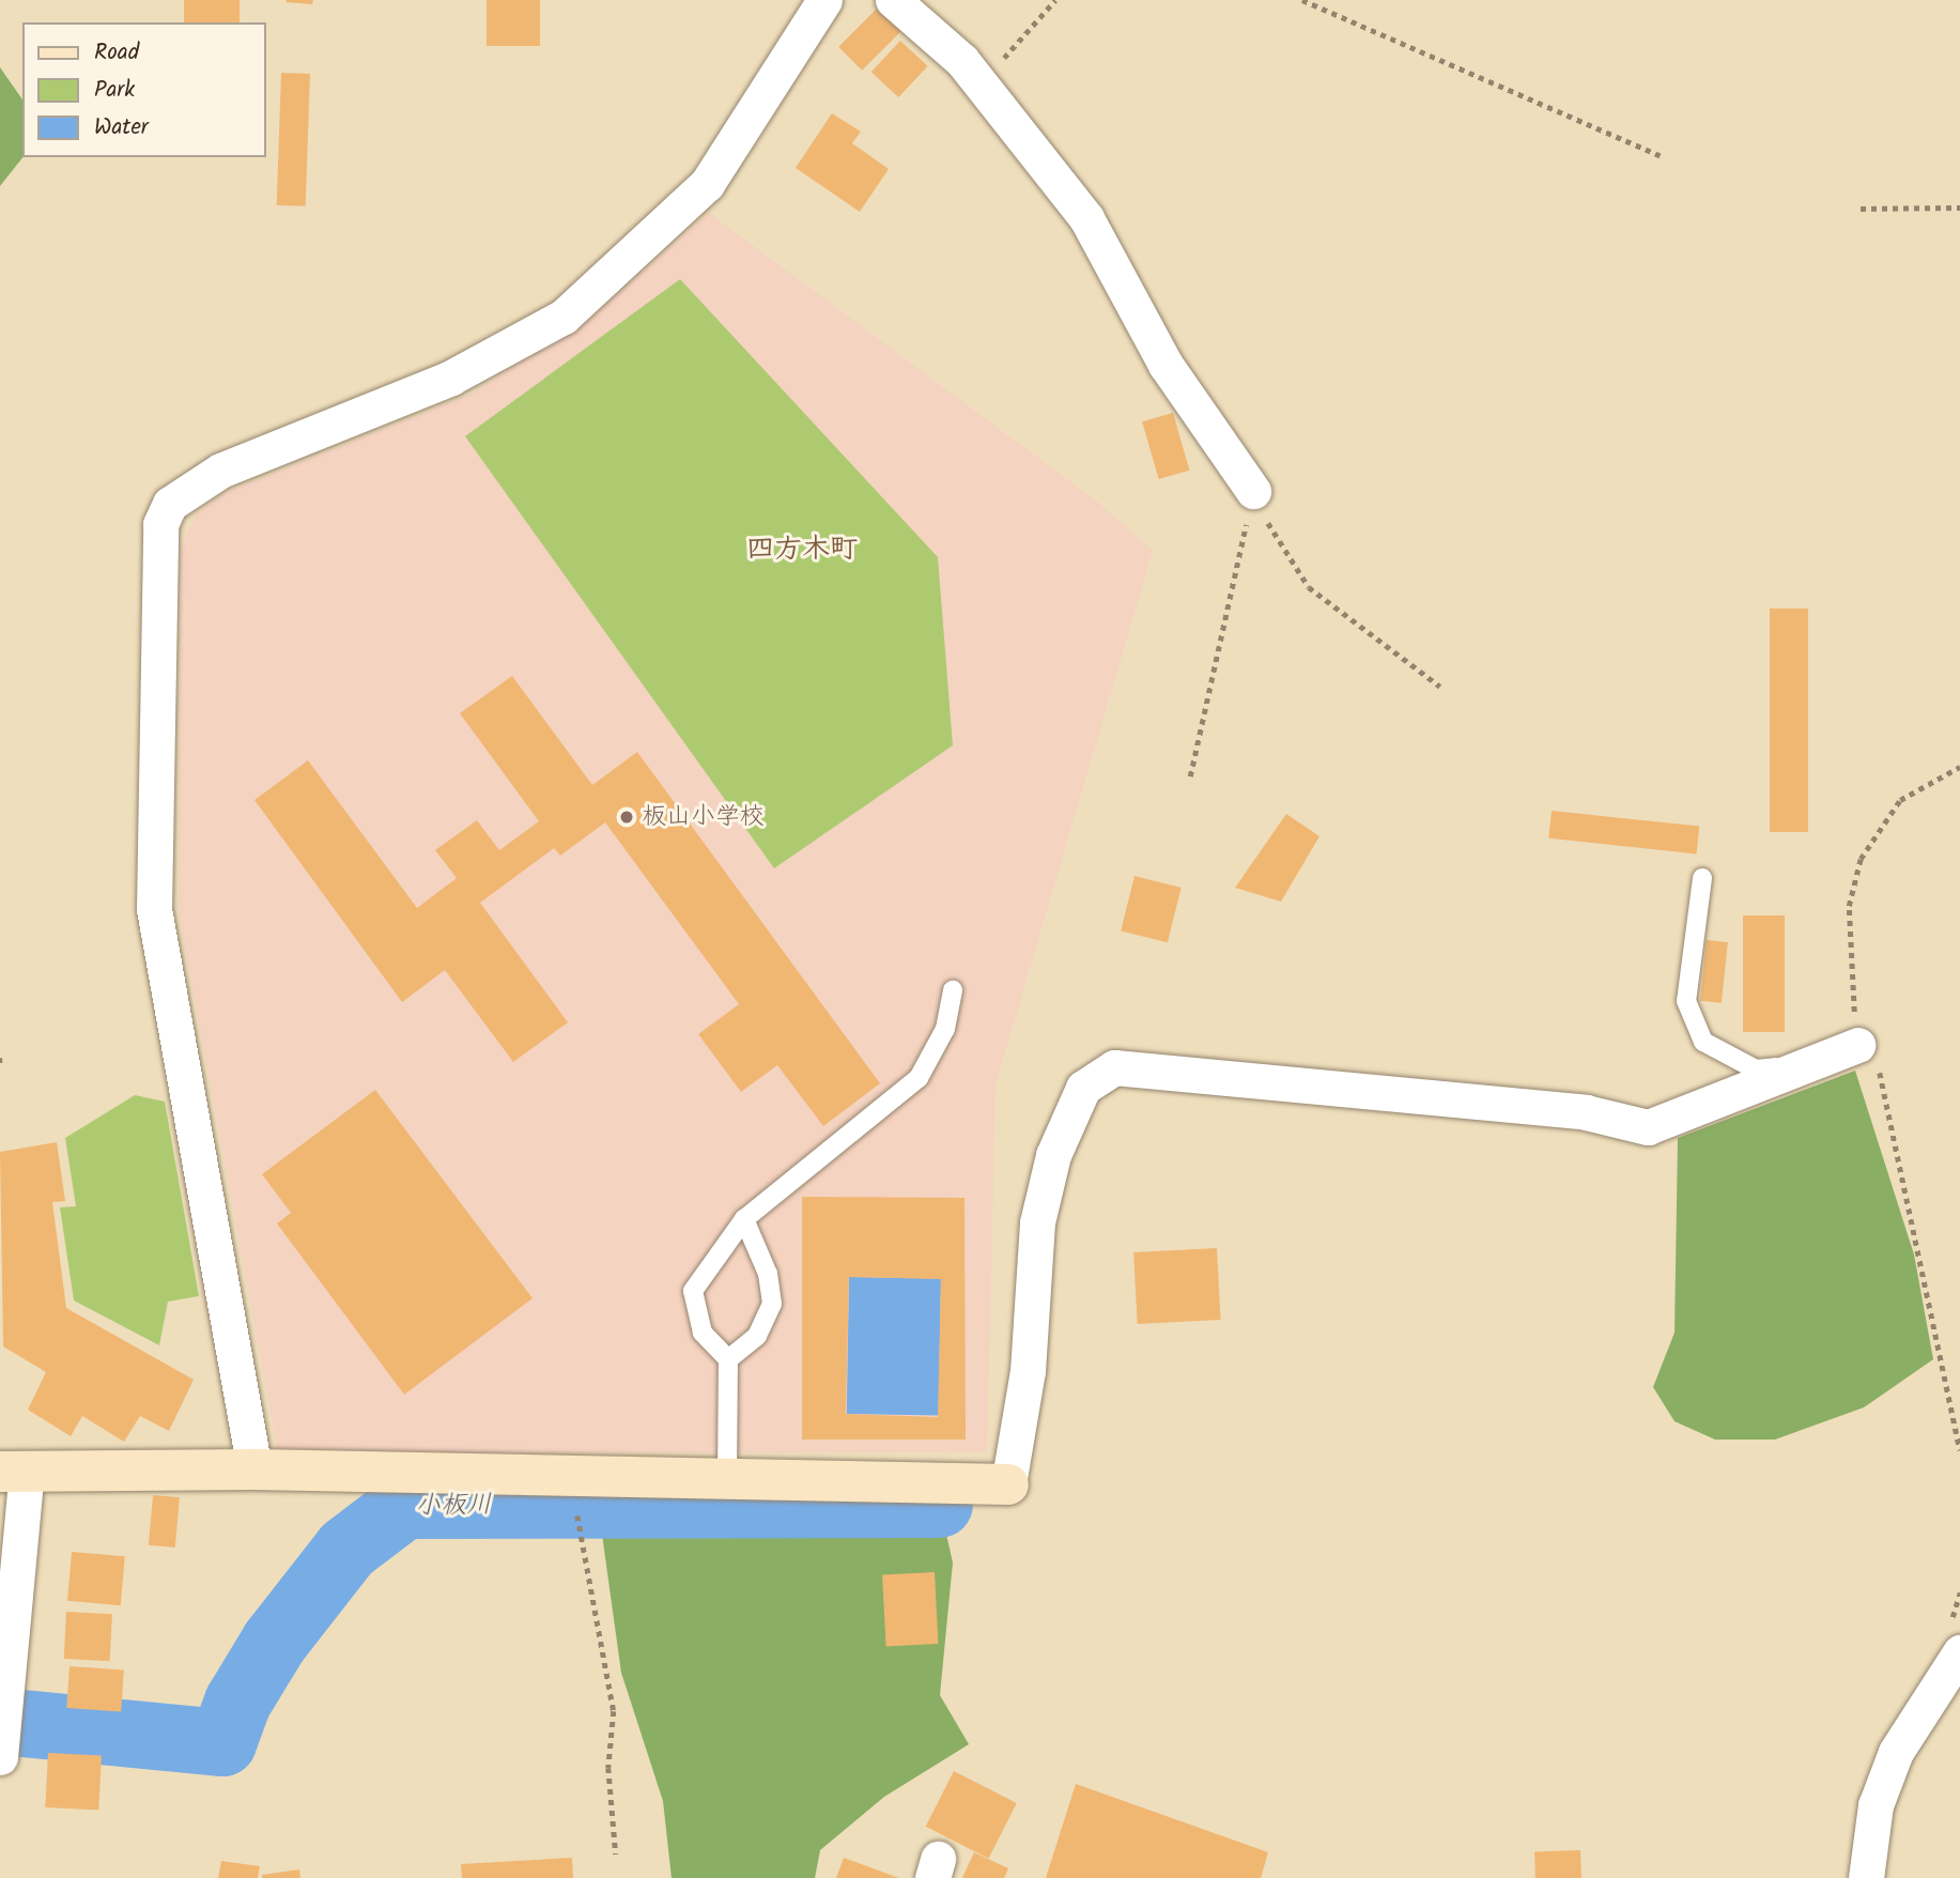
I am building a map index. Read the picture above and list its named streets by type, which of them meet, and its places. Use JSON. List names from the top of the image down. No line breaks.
{"districts":["四方木町"],"water":["小板川"],"places":["板山小学校"],"legend":["Road","Park","Water"]}
